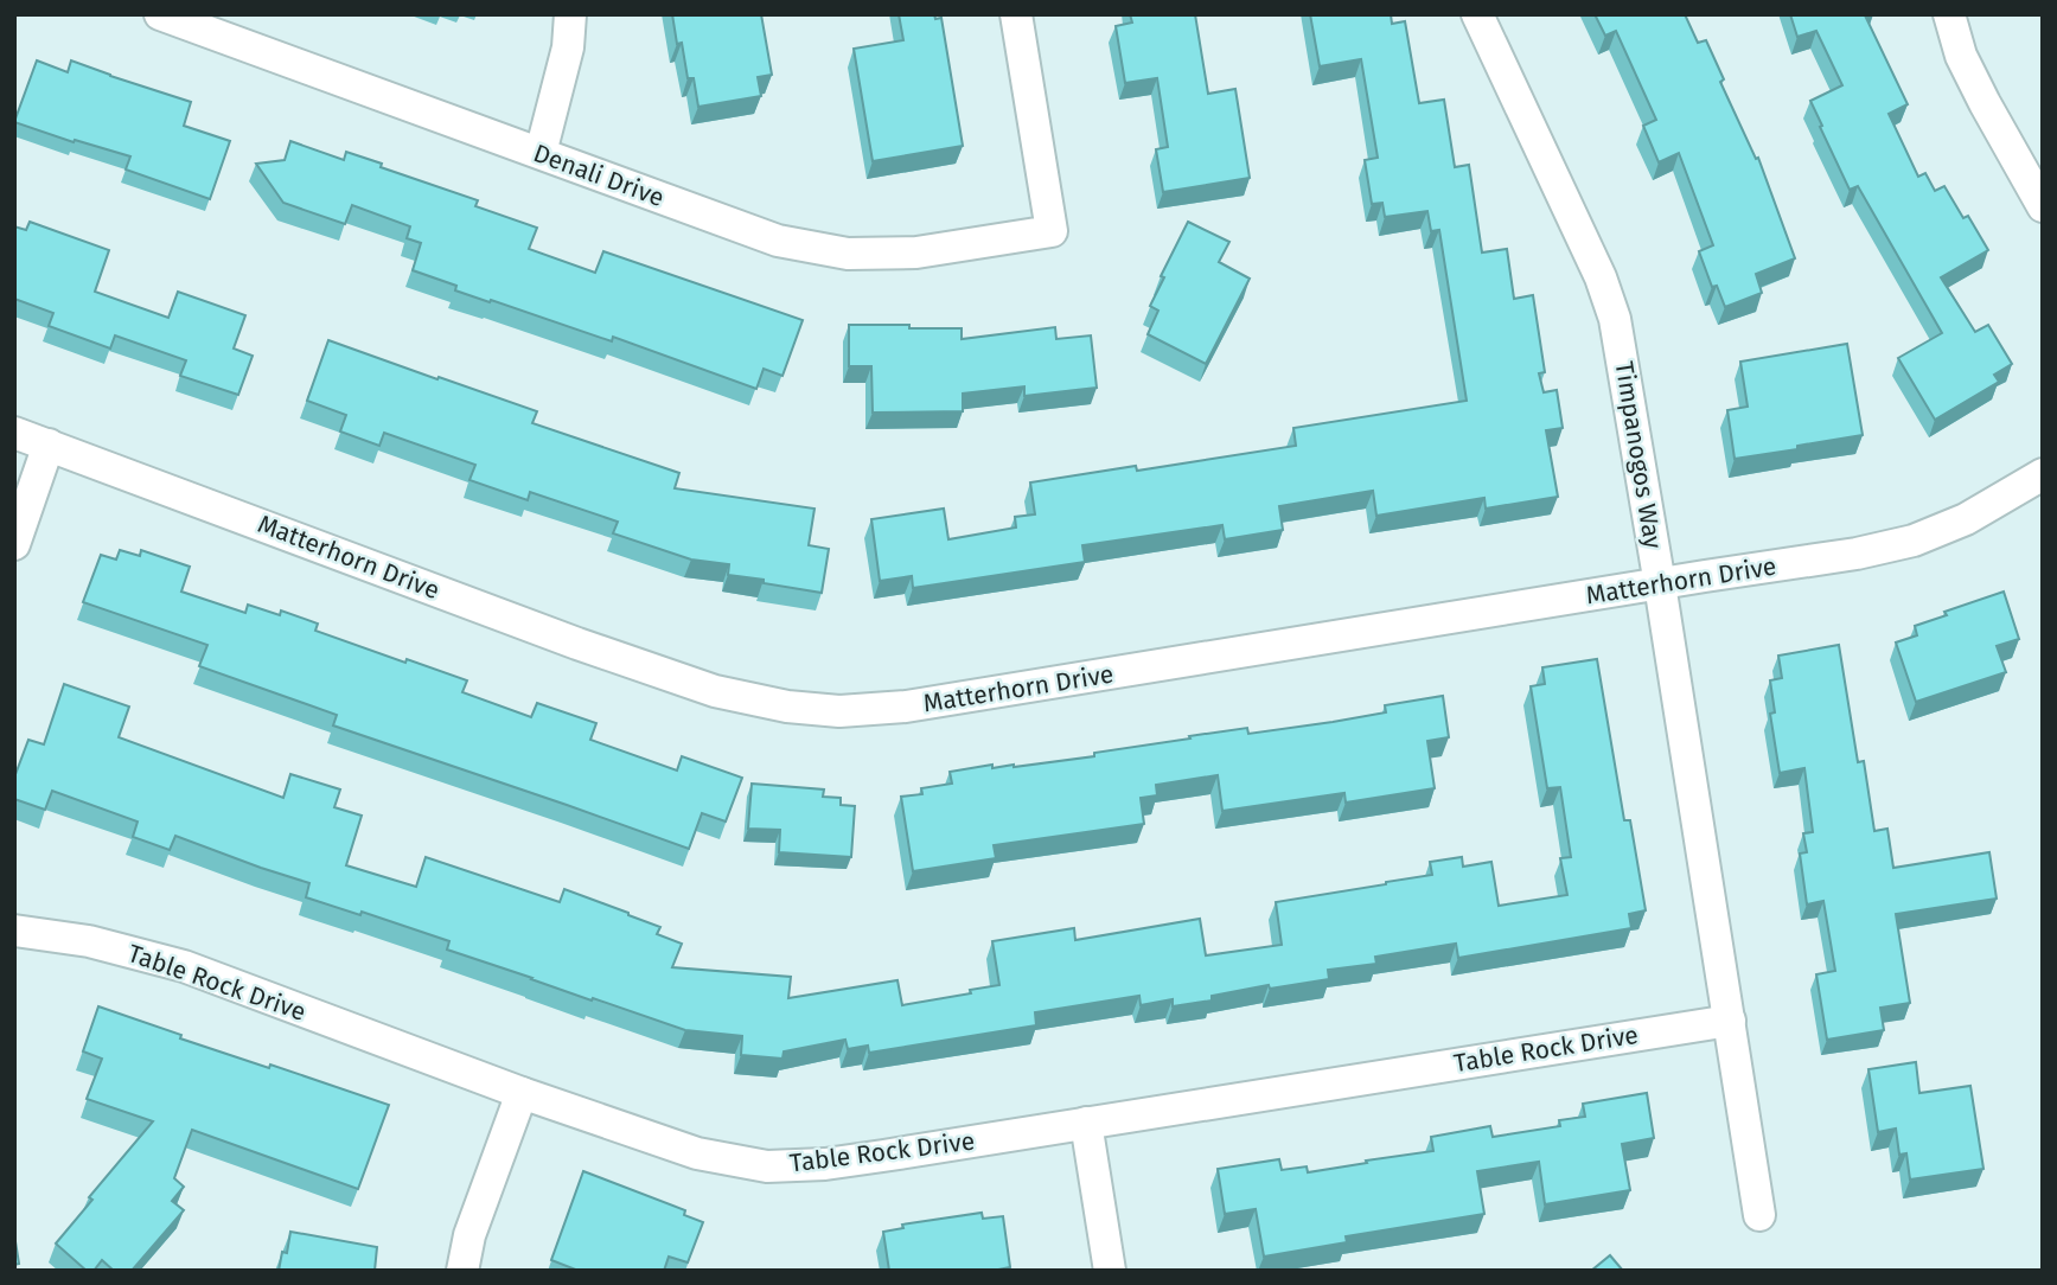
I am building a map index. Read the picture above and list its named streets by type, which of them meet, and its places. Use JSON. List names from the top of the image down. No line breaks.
{"streets":{"street":["Denali Drive","Timpanogos Way","Matterhorn Drive","Table Rock Drive"]},"crossings":[["Timpanogos Way","Matterhorn Drive"],["Timpanogos Way","Table Rock Drive"]]}
